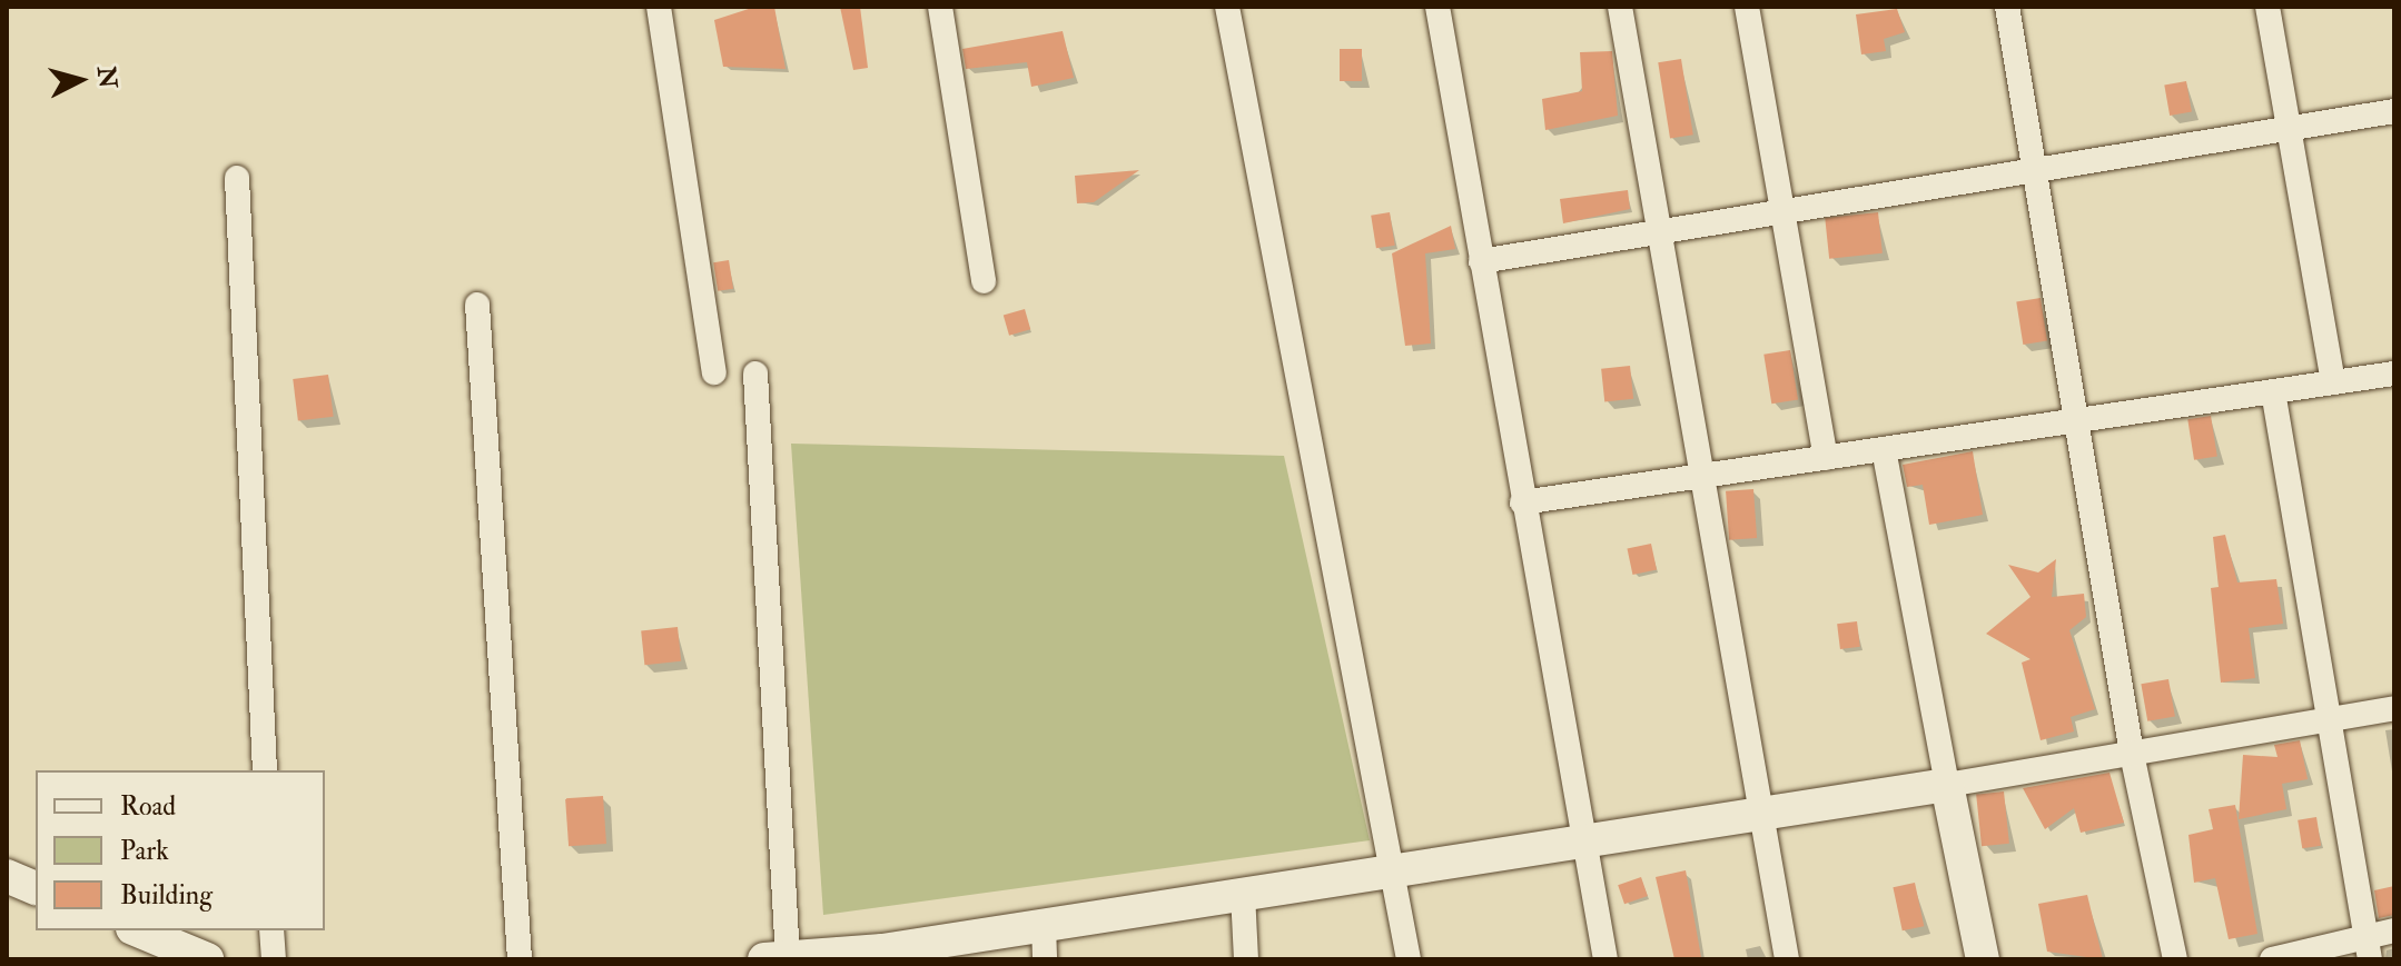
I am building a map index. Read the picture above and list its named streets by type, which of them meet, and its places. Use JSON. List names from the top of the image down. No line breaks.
{"legend":["Road","Park","Building"],"north":"right"}
